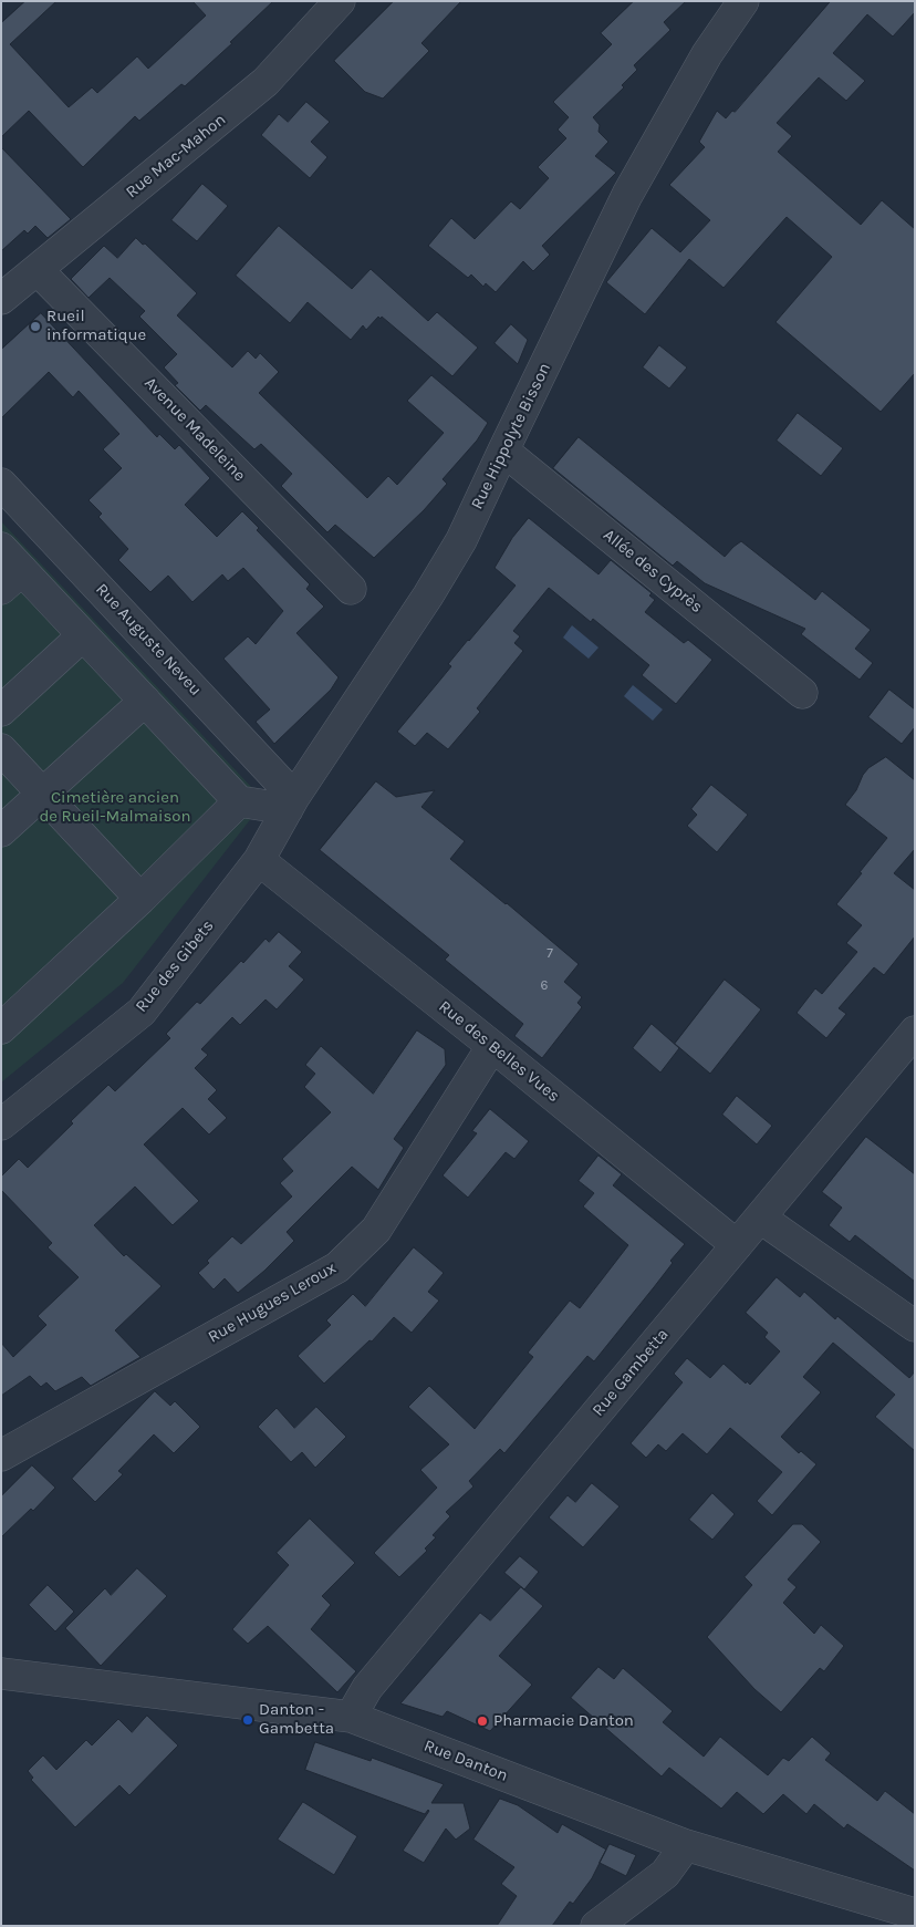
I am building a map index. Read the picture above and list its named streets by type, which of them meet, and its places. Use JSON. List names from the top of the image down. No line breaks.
{"streets":{"street":["Rue Mac-Mahon","Avenue Madeleine","Rue Hippolyte Bisson","Allée des Cyprès","Rue Auguste Neveu","Rue des Gibets","Rue des Belles Vues","Rue Hugues Leroux","Rue Gambetta","Rue Danton"]},"crossings":[["Rue Mac-Mahon","Avenue Madeleine"],["Rue Hippolyte Bisson","Allée des Cyprès"],["Rue Hippolyte Bisson","Rue Auguste Neveu"],["Rue Hippolyte Bisson","Rue des Gibets"],["Rue Hippolyte Bisson","Rue des Belles Vues"],["Rue des Gibets","Rue des Belles Vues"],["Rue des Belles Vues","Rue Hugues Leroux"],["Rue des Belles Vues","Rue Gambetta"],["Rue Gambetta","Rue Danton"]],"parks":["Cimetière ancien de Rueil-Malmaison"],"places":["Rueil informatique","Danton - Gambetta","Pharmacie Danton"],"house_numbers":["7","6"]}
